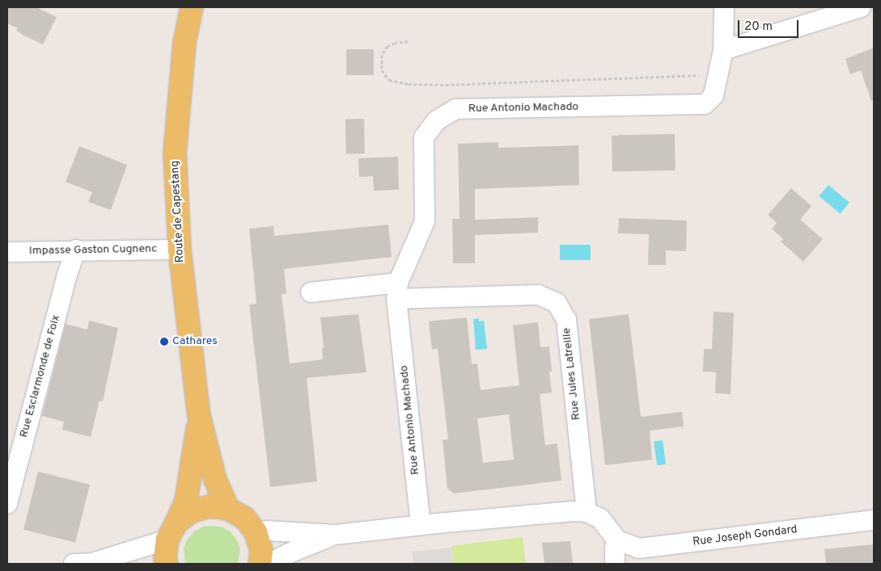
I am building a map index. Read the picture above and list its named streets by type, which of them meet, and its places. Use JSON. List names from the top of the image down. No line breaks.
{"streets":{"main road":["Route de Capestang"],"street":["Rue Antonio Machado","Impasse Gaston Cugnenc","Rue Jules Latreille","Rue Esclarmonde de Foix","Rue Joseph Gondard"]},"crossings":[["Rue Antonio Machado","Rue Jules Latreille"],["Route de Capestang","Impasse Gaston Cugnenc"],["Impasse Gaston Cugnenc","Rue Esclarmonde de Foix"]],"places":["Cathares"],"scale_bar":"20 m"}
